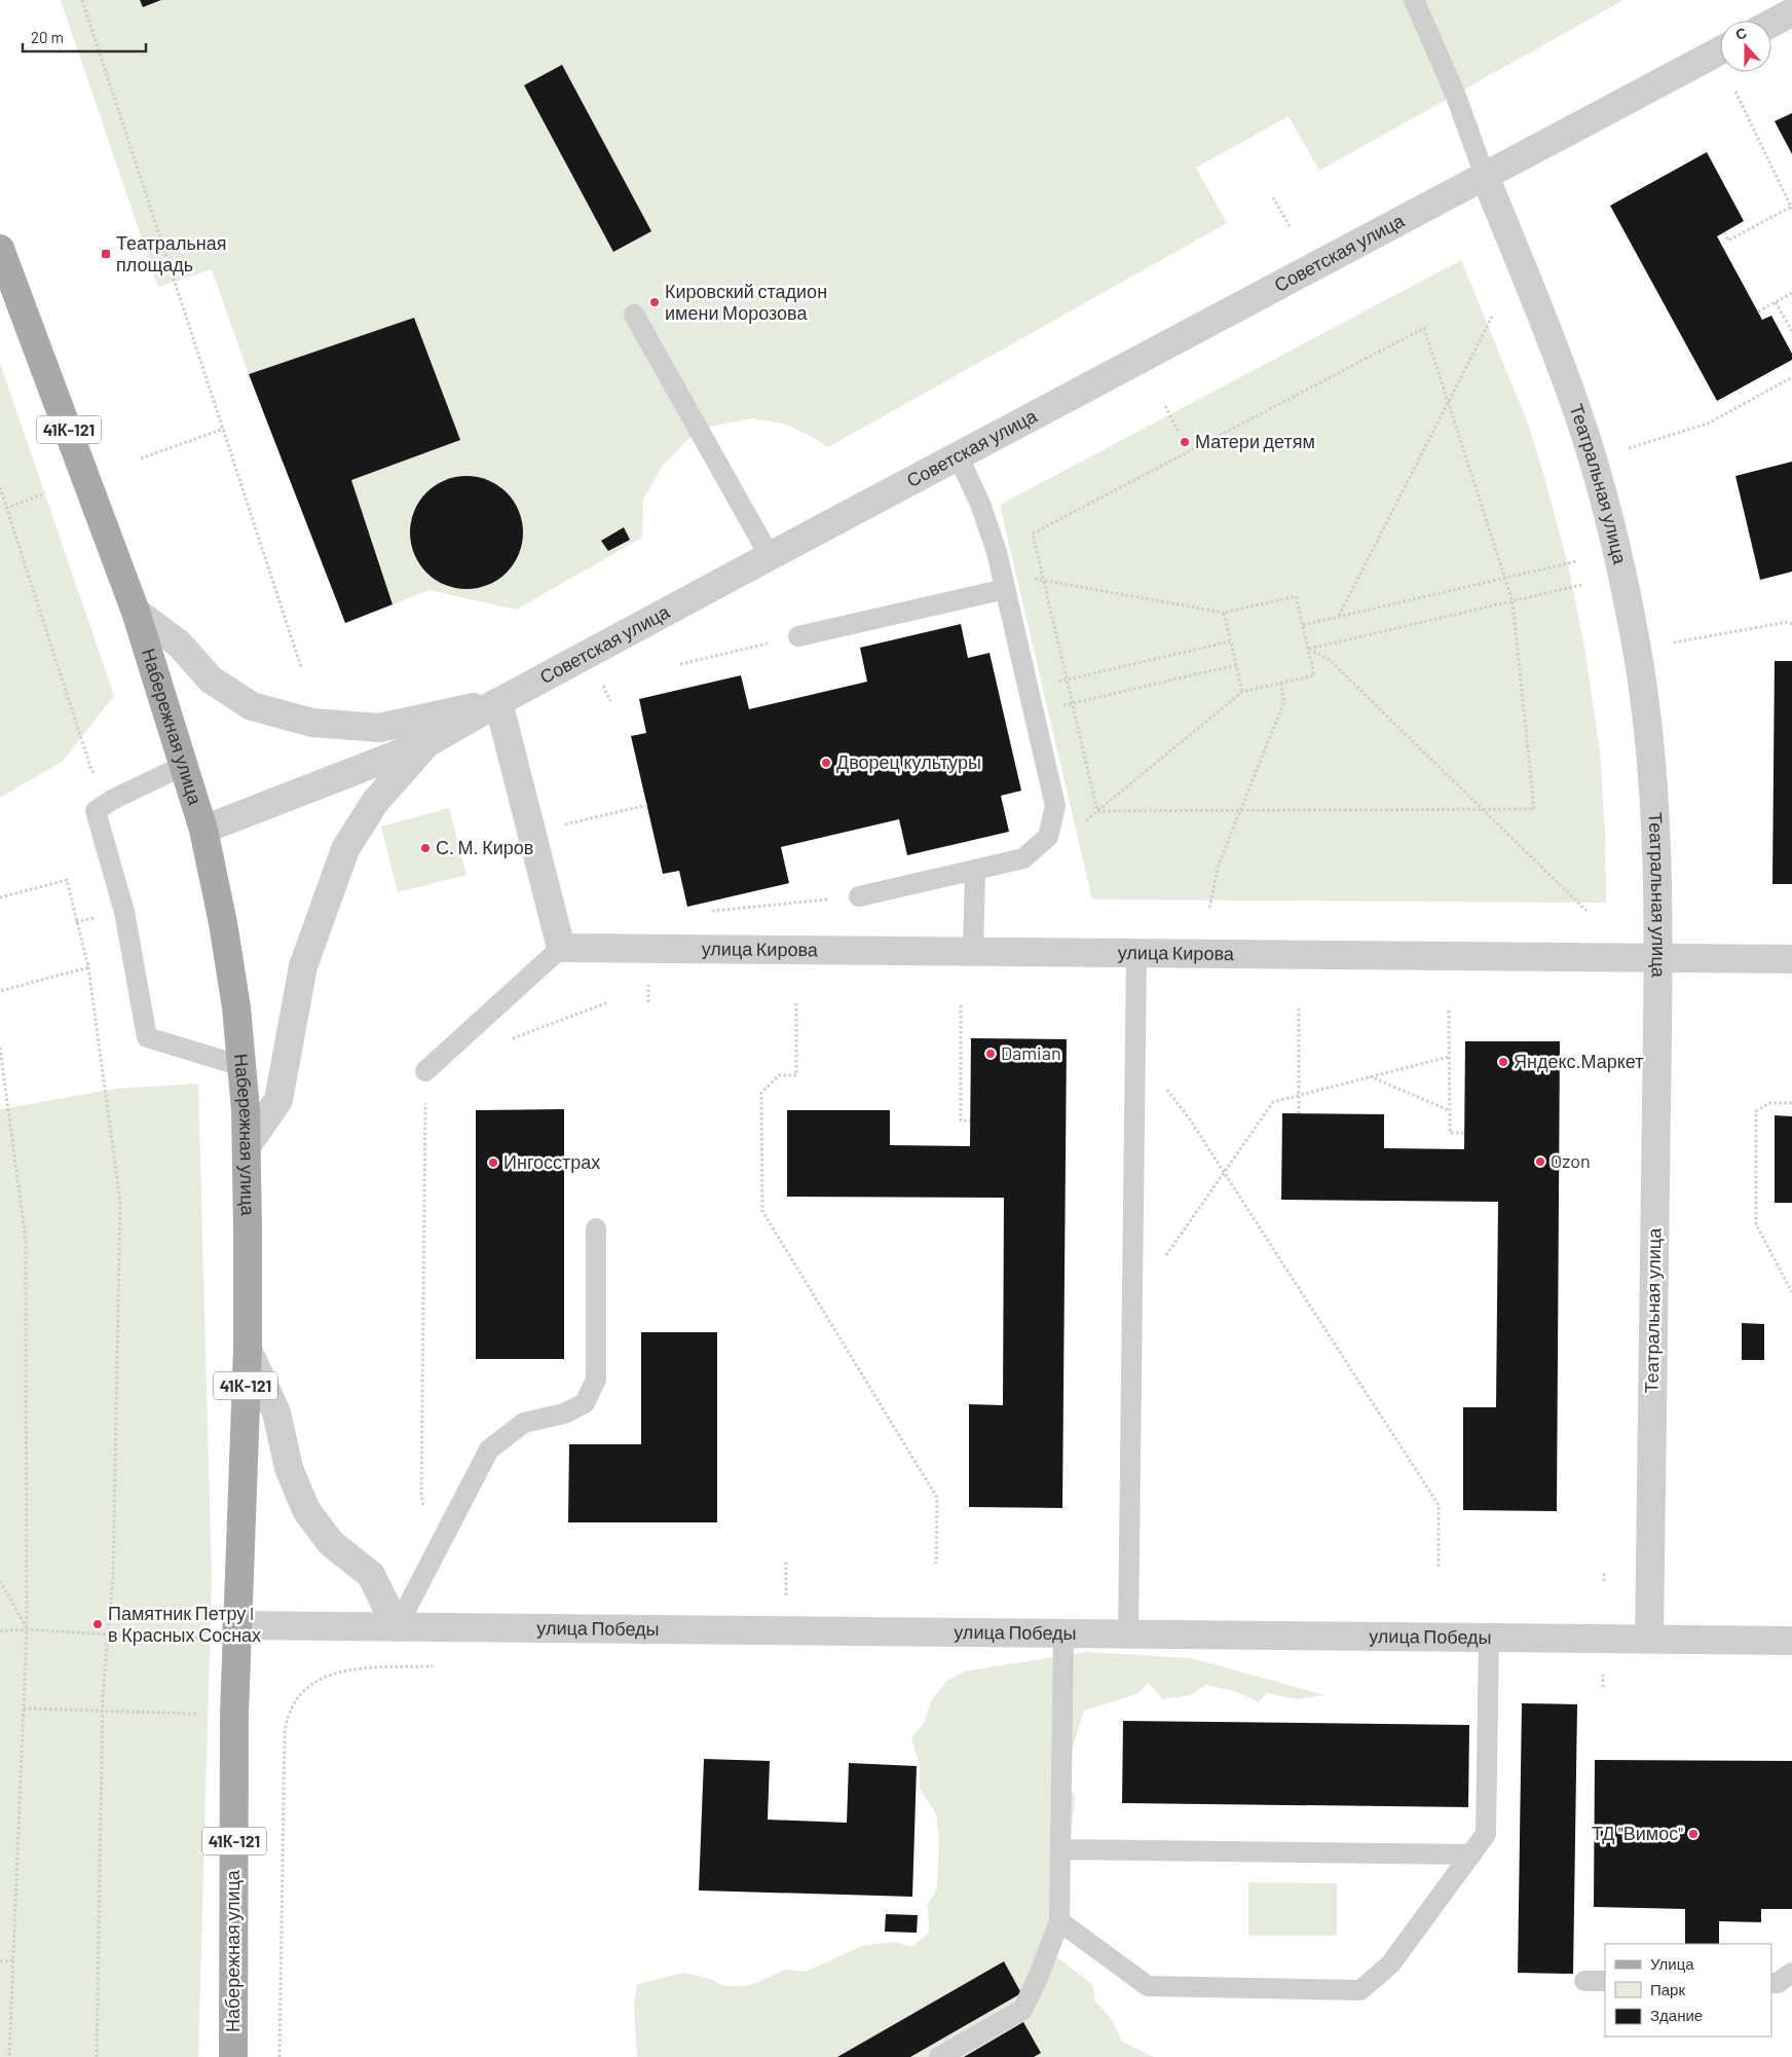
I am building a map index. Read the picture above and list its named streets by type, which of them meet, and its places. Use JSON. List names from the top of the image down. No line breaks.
{"streets":{"main road":["41К-121","Набережная улица"],"street":["Советская улица","Театральная улица","улица Кирова","улица Победы"]},"crossings":[["Советская улица","Театральная улица"],["Советская улица","Набережная улица"],["Театральная улица","улица Кирова"],["Театральная улица","улица Победы"],["Набережная улица","улица Победы"]],"places":{"transit":["Театральная площадь"],"other":["Кировский стадион имени Морозова","Матери детям","Дворец культуры","С. М. Киров","Damian","Яндекс.Маркет","Ozon","Ингосстрах","Памятник Петру I в Красных Соснах","ТД \"Вимос\""]},"legend":["Улица","Парк","Здание"],"scale_bar":"20 m","north":"top"}
